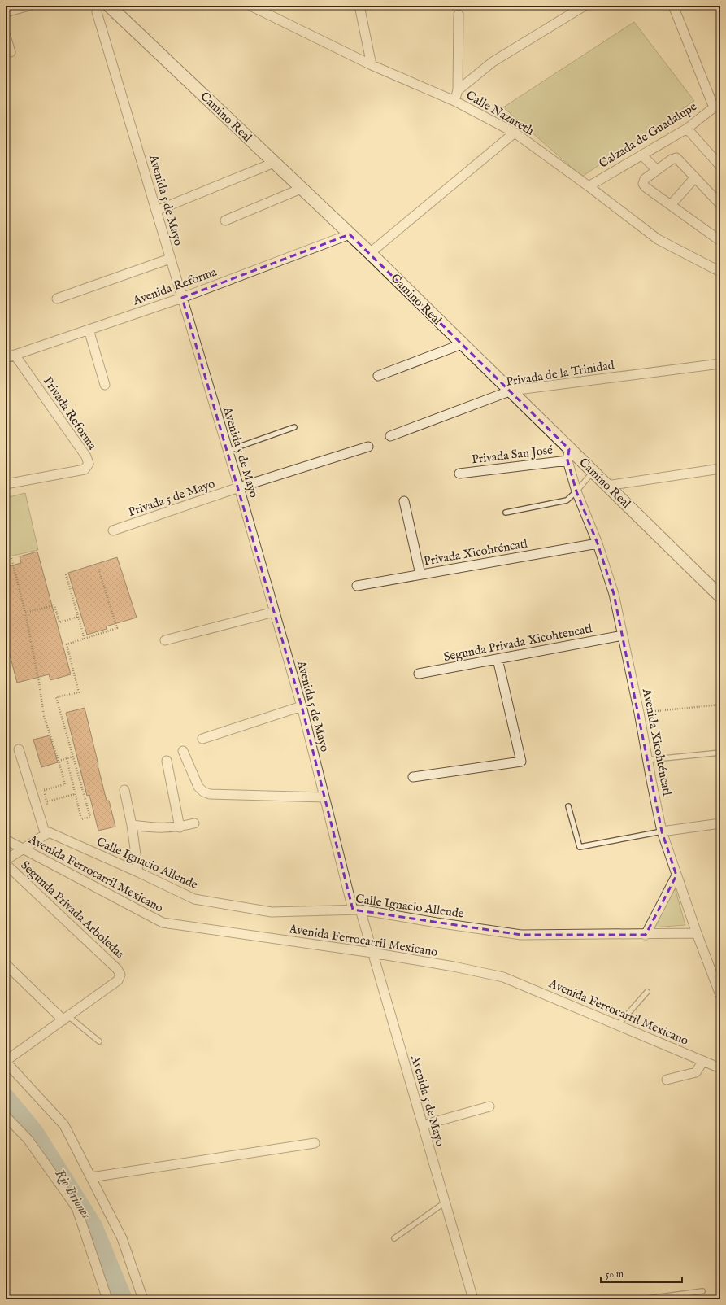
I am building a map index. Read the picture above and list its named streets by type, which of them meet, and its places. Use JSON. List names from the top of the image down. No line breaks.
{"streets":{"main road":["Camino Real"],"street":["Calle Nazareth","Calzada de Guadalupe","Avenida 5 de Mayo","Avenida Reforma","Privada de la Trinidad","Privada Reforma","Privada San José","Privada 5 de Mayo","Privada Xicohténcatl","Segunda Privada Xicohtencatl","Avenida Xicohténcatl","Calle Ignacio Allende","Avenida Ferrocarril Mexicano","Segunda Privada Arboledas"]},"crossings":[["Calle Nazareth","Calzada de Guadalupe"],["Camino Real","Avenida Reforma"],["Camino Real","Privada de la Trinidad"],["Camino Real","Privada San José"],["Camino Real","Avenida Xicohténcatl"],["Avenida 5 de Mayo","Avenida Reforma"],["Avenida 5 de Mayo","Privada 5 de Mayo"],["Avenida 5 de Mayo","Calle Ignacio Allende"],["Avenida 5 de Mayo","Avenida Ferrocarril Mexicano"],["Avenida Reforma","Privada Reforma"],["Privada San José","Avenida Xicohténcatl"],["Privada Xicohténcatl","Avenida Xicohténcatl"],["Segunda Privada Xicohtencatl","Avenida Xicohténcatl"],["Avenida Xicohténcatl","Calle Ignacio Allende"]],"water":["Rio Briones"],"scale_bar":"50 m"}
